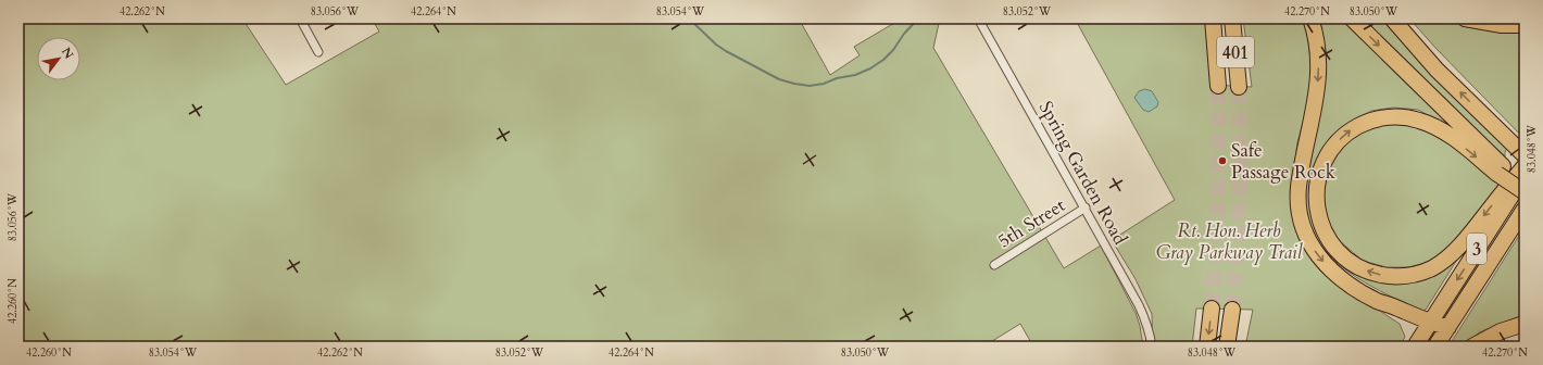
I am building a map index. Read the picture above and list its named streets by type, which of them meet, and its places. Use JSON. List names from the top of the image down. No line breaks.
{"streets":{"highway":["401","3"],"street":["Spring Garden Road","5th Street"]},"crossings":[["Spring Garden Road","5th Street"]],"parks":["Rt. Hon. Herb Gray Parkway Trail"],"places":["Safe Passage Rock"],"north":"top right","coordinates":["42.262°N","83.056°W","42.264°N","83.054°W","83.052°W","42.270°N","83.050°W","83.048°W","42.260°N"]}
